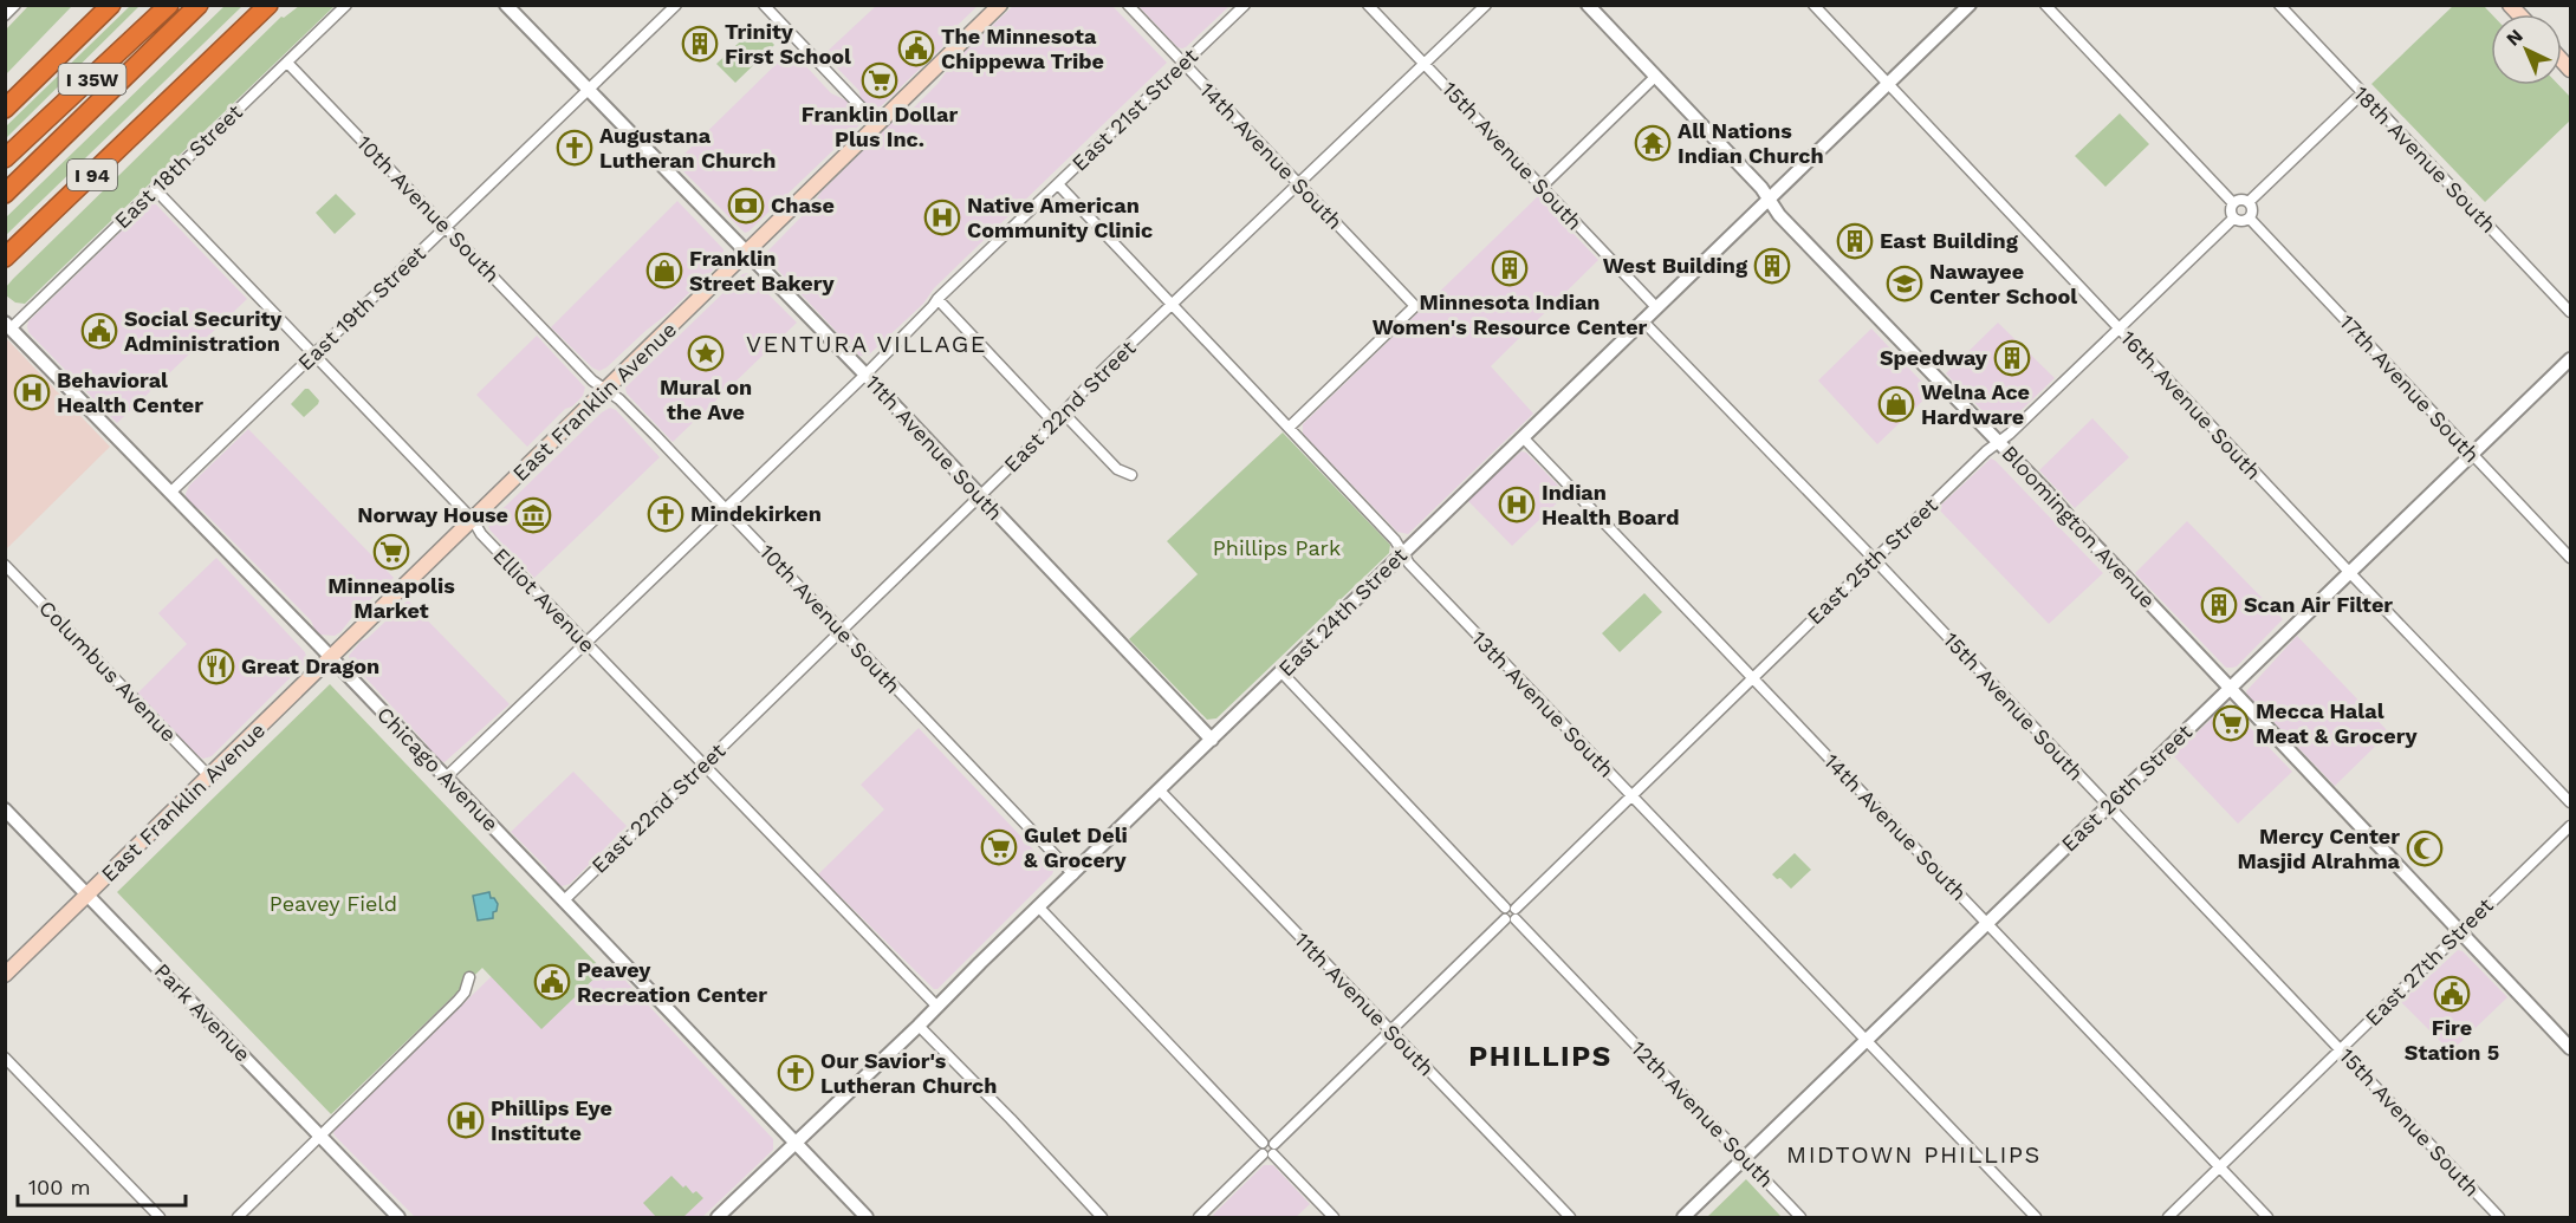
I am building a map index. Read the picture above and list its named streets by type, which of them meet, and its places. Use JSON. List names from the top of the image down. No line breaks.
{"streets":{"highway":["I 35W","I 94"],"main road":["East Franklin Avenue"],"street":["East 21st Street","14th Avenue South","15th Avenue South","18th Avenue South","East 18th Street","10th Avenue South","East 19th Street","17th Avenue South","16th Avenue South","East 22nd Street","11th Avenue South","Bloomington Avenue","East 25th Street","Elliot Avenue","East 24th Street","Columbus Avenue","13th Avenue South","Chicago Avenue","East 26th Street","East 27th Street","Park Avenue","12th Avenue South"]},"crossings":[["East 21st Street","14th Avenue South"],["East 21st Street","10th Avenue South"],["East 21st Street","11th Avenue South"],["East 21st Street","Elliot Avenue"],["East 21st Street","13th Avenue South"],["East 21st Street","Chicago Avenue"],["14th Avenue South","East 22nd Street"],["14th Avenue South","East 25th Street"],["14th Avenue South","East 24th Street"],["14th Avenue South","13th Avenue South"],["14th Avenue South","East 26th Street"],["14th Avenue South","East 27th Street"],["15th Avenue South","East 22nd Street"],["15th Avenue South","East 25th Street"],["15th Avenue South","East 24th Street"],["15th Avenue South","East 26th Street"],["15th Avenue South","East 27th Street"],["East 18th Street","10th Avenue South"],["East 18th Street","Elliot Avenue"],["East 18th Street","Chicago Avenue"],["10th Avenue South","East 19th Street"],["10th Avenue South","East Franklin Avenue"],["10th Avenue South","East 22nd Street"],["10th Avenue South","East 24th Street"],["East 19th Street","11th Avenue South"],["East 19th Street","Elliot Avenue"],["East 19th Street","Chicago Avenue"],["17th Avenue South","East 25th Street"],["17th Avenue South","East 26th Street"],["East Franklin Avenue","11th Avenue South"],["East Franklin Avenue","Elliot Avenue"],["East Franklin Avenue","Columbus Avenue"],["East Franklin Avenue","Chicago Avenue"],["East Franklin Avenue","Park Avenue"],["16th Avenue South","East 25th Street"],["16th Avenue South","East 24th Street"],["16th Avenue South","East 26th Street"],["East 22nd Street","11th Avenue South"],["East 22nd Street","Elliot Avenue"],["East 22nd Street","13th Avenue South"],["East 22nd Street","Chicago Avenue"],["11th Avenue South","East 25th Street"],["11th Avenue South","East 24th Street"],["Bloomington Avenue","East 25th Street"],["Bloomington Avenue","East 24th Street"],["Bloomington Avenue","East 26th Street"],["Bloomington Avenue","East 27th Street"],["East 25th Street","13th Avenue South"],["East 25th Street","12th Avenue South"],["Elliot Avenue","East 24th Street"],["East 24th Street","13th Avenue South"],["East 24th Street","Chicago Avenue"],["East 24th Street","12th Avenue South"],["13th Avenue South","East 26th Street"],["East 26th Street","12th Avenue South"]],"districts":["VENTURA VILLAGE","PHILLIPS","MIDTOWN PHILLIPS"],"parks":["Phillips Park","Peavey Field"],"places":{"building":["Trinity First School","East Building","West Building","Minnesota Indian Women's Resource Center","Speedway","Scan Air Filter"],"public building":["The Minnesota Chippewa Tribe","Social Security Administration","Peavey Recreation Center","Fire Station 5"],"supermarket":["Franklin Dollar Plus Inc.","Minneapolis Market","Mecca Halal Meat & Grocery","Gulet Deli & Grocery"],"temple":["All Nations Indian Church"],"church":["Augustana Lutheran Church","Mindekirken","Our Savior's Lutheran Church"],"bank":["Chase"],"hospital":["Native American Community Clinic","Behavioral Health Center","Indian Health Board","Phillips Eye Institute"],"shop":["Franklin Street Bakery","Welna Ace Hardware"],"school or university":["Nawayee Center School"],"place":["Mural on the Ave"],"museum":["Norway House"],"restaurant":["Great Dragon"],"mosque":["Mercy Center Masjid Alrahma"]},"scale_bar":"100 m","north":"top left"}
